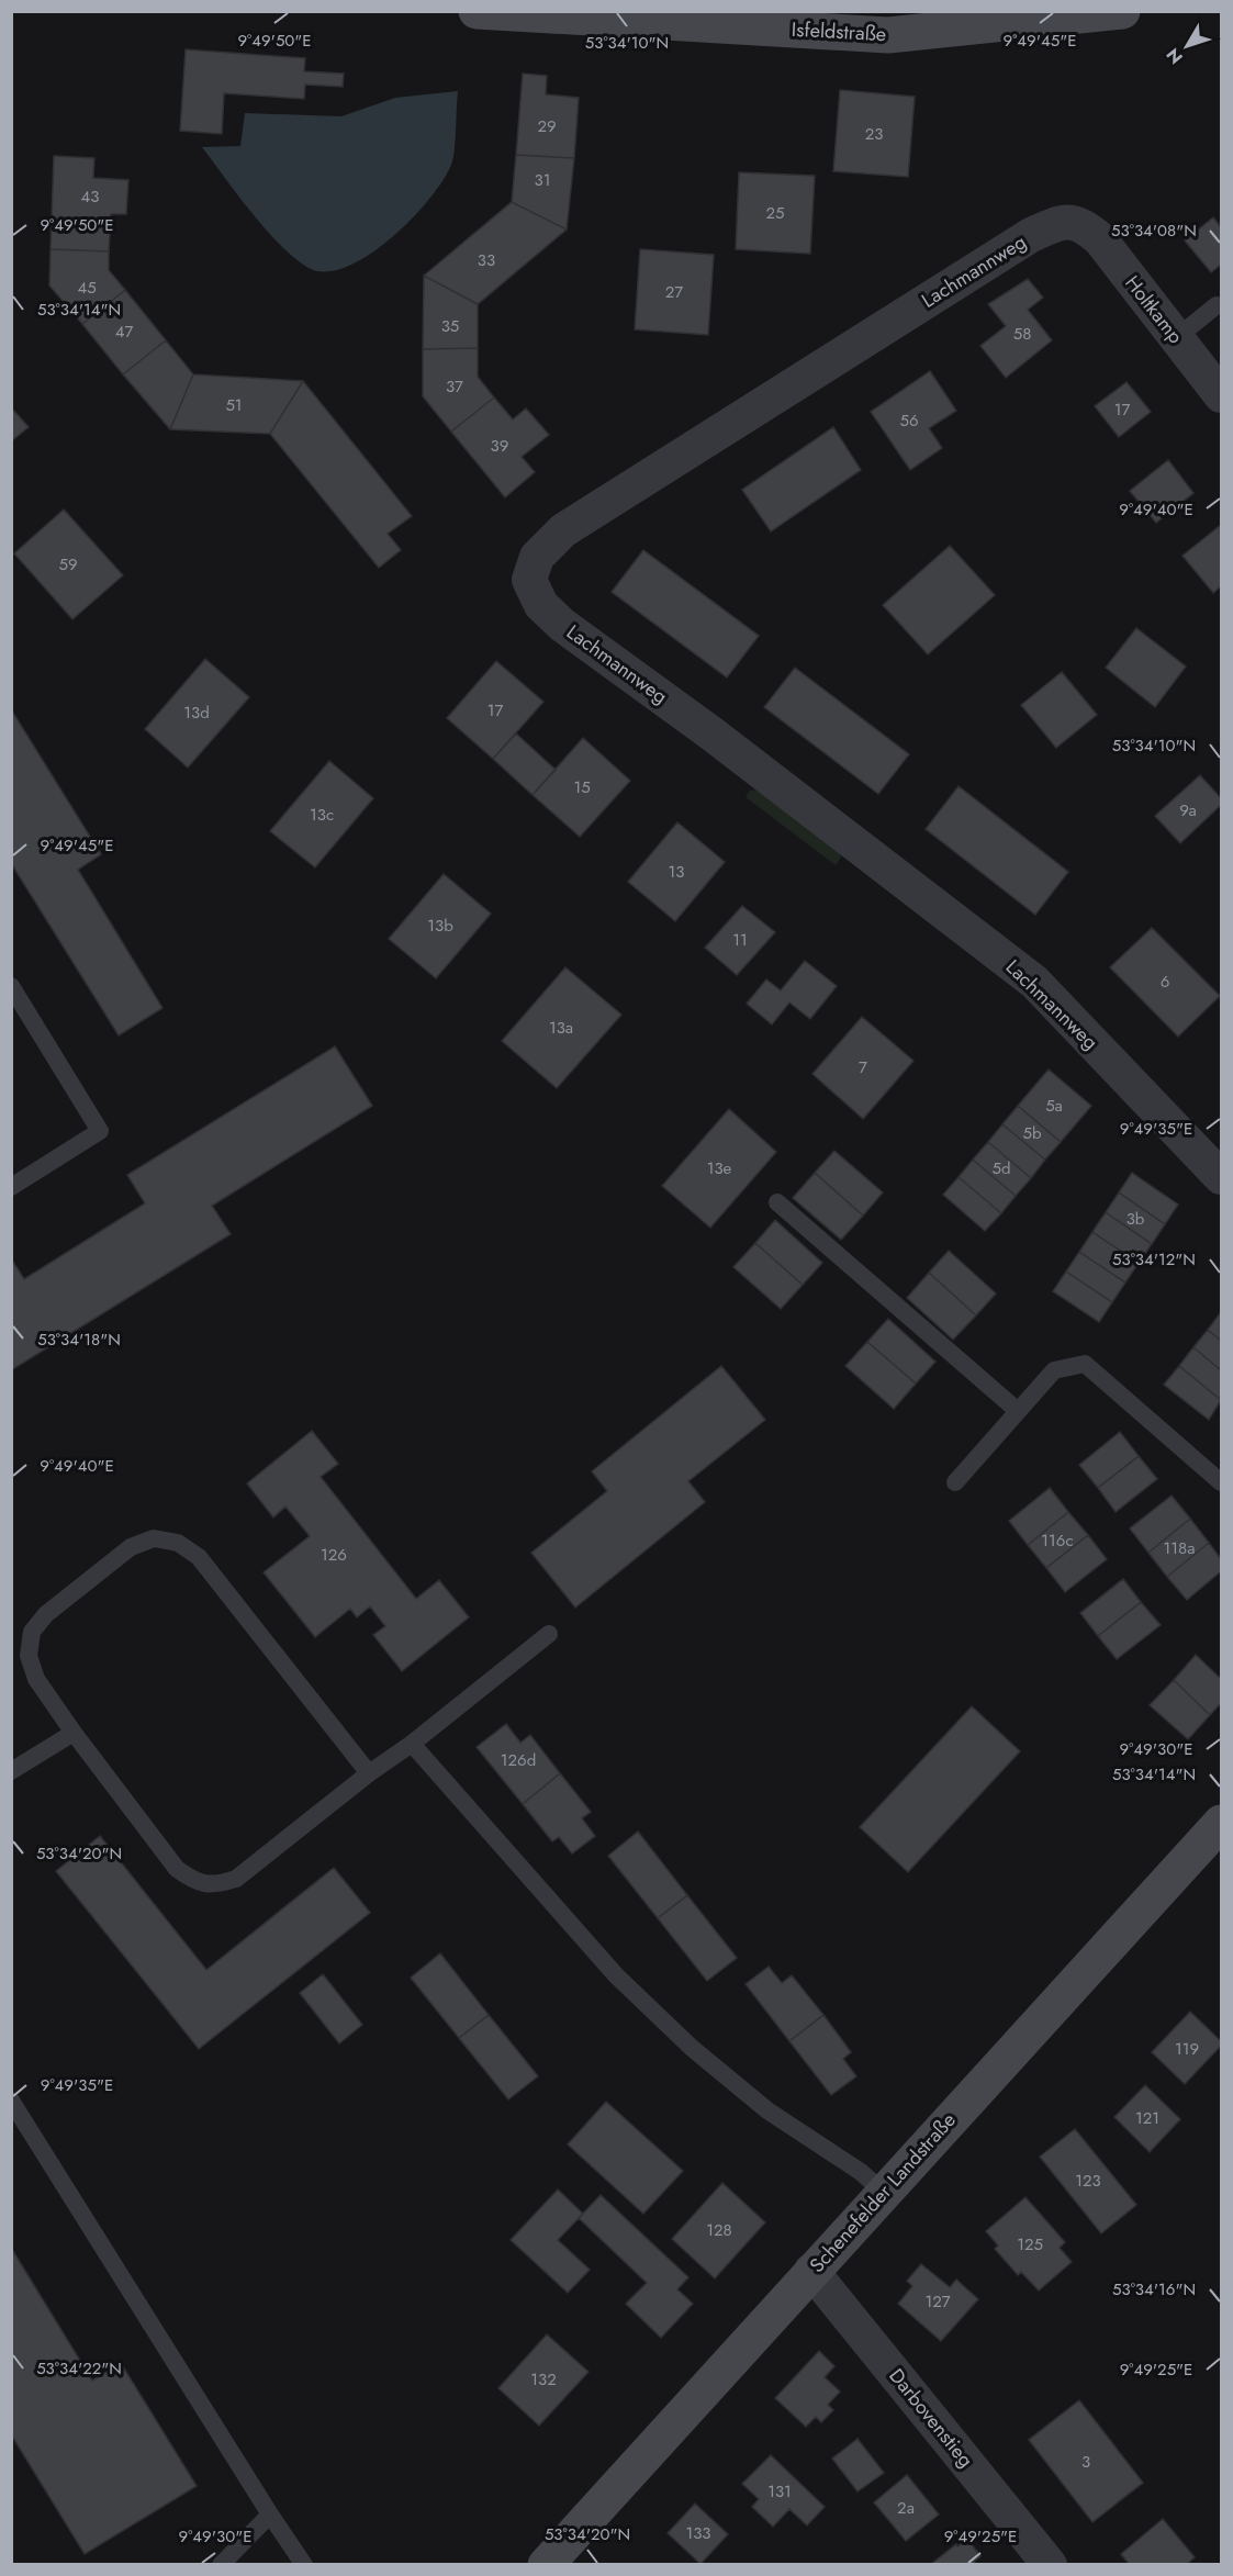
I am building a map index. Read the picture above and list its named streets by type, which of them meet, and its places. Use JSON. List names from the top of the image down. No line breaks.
{"streets":{"street":["Isfeldstraße","Lachmannweg","Holtkamp","Schenefelder Landstraße","Darbovenstieg"]},"crossings":[["Lachmannweg","Holtkamp"],["Schenefelder Landstraße","Darbovenstieg"]],"house_numbers":["29","23","31","43","25","33","45","27","35","47","58","37","51","17","56","39","59","17","13d","15","9a","13c","13","13b","11","6","13a","7","5a","5b","13e","5d","3b","116c","118a","126","126d","119","121","123","128","125","127","132","3","131","2a","133"],"north":"bottom left","coordinates":["9°49'50\"E","9°49'45\"E","53°34'10\"N","53°34'08\"N","53°34'14\"N","9°49'40\"E","9°49'35\"E","53°34'12\"N","53°34'18\"N","9°49'30\"E","53°34'20\"N","53°34'16\"N","53°34'22\"N","9°49'25\"E"]}
